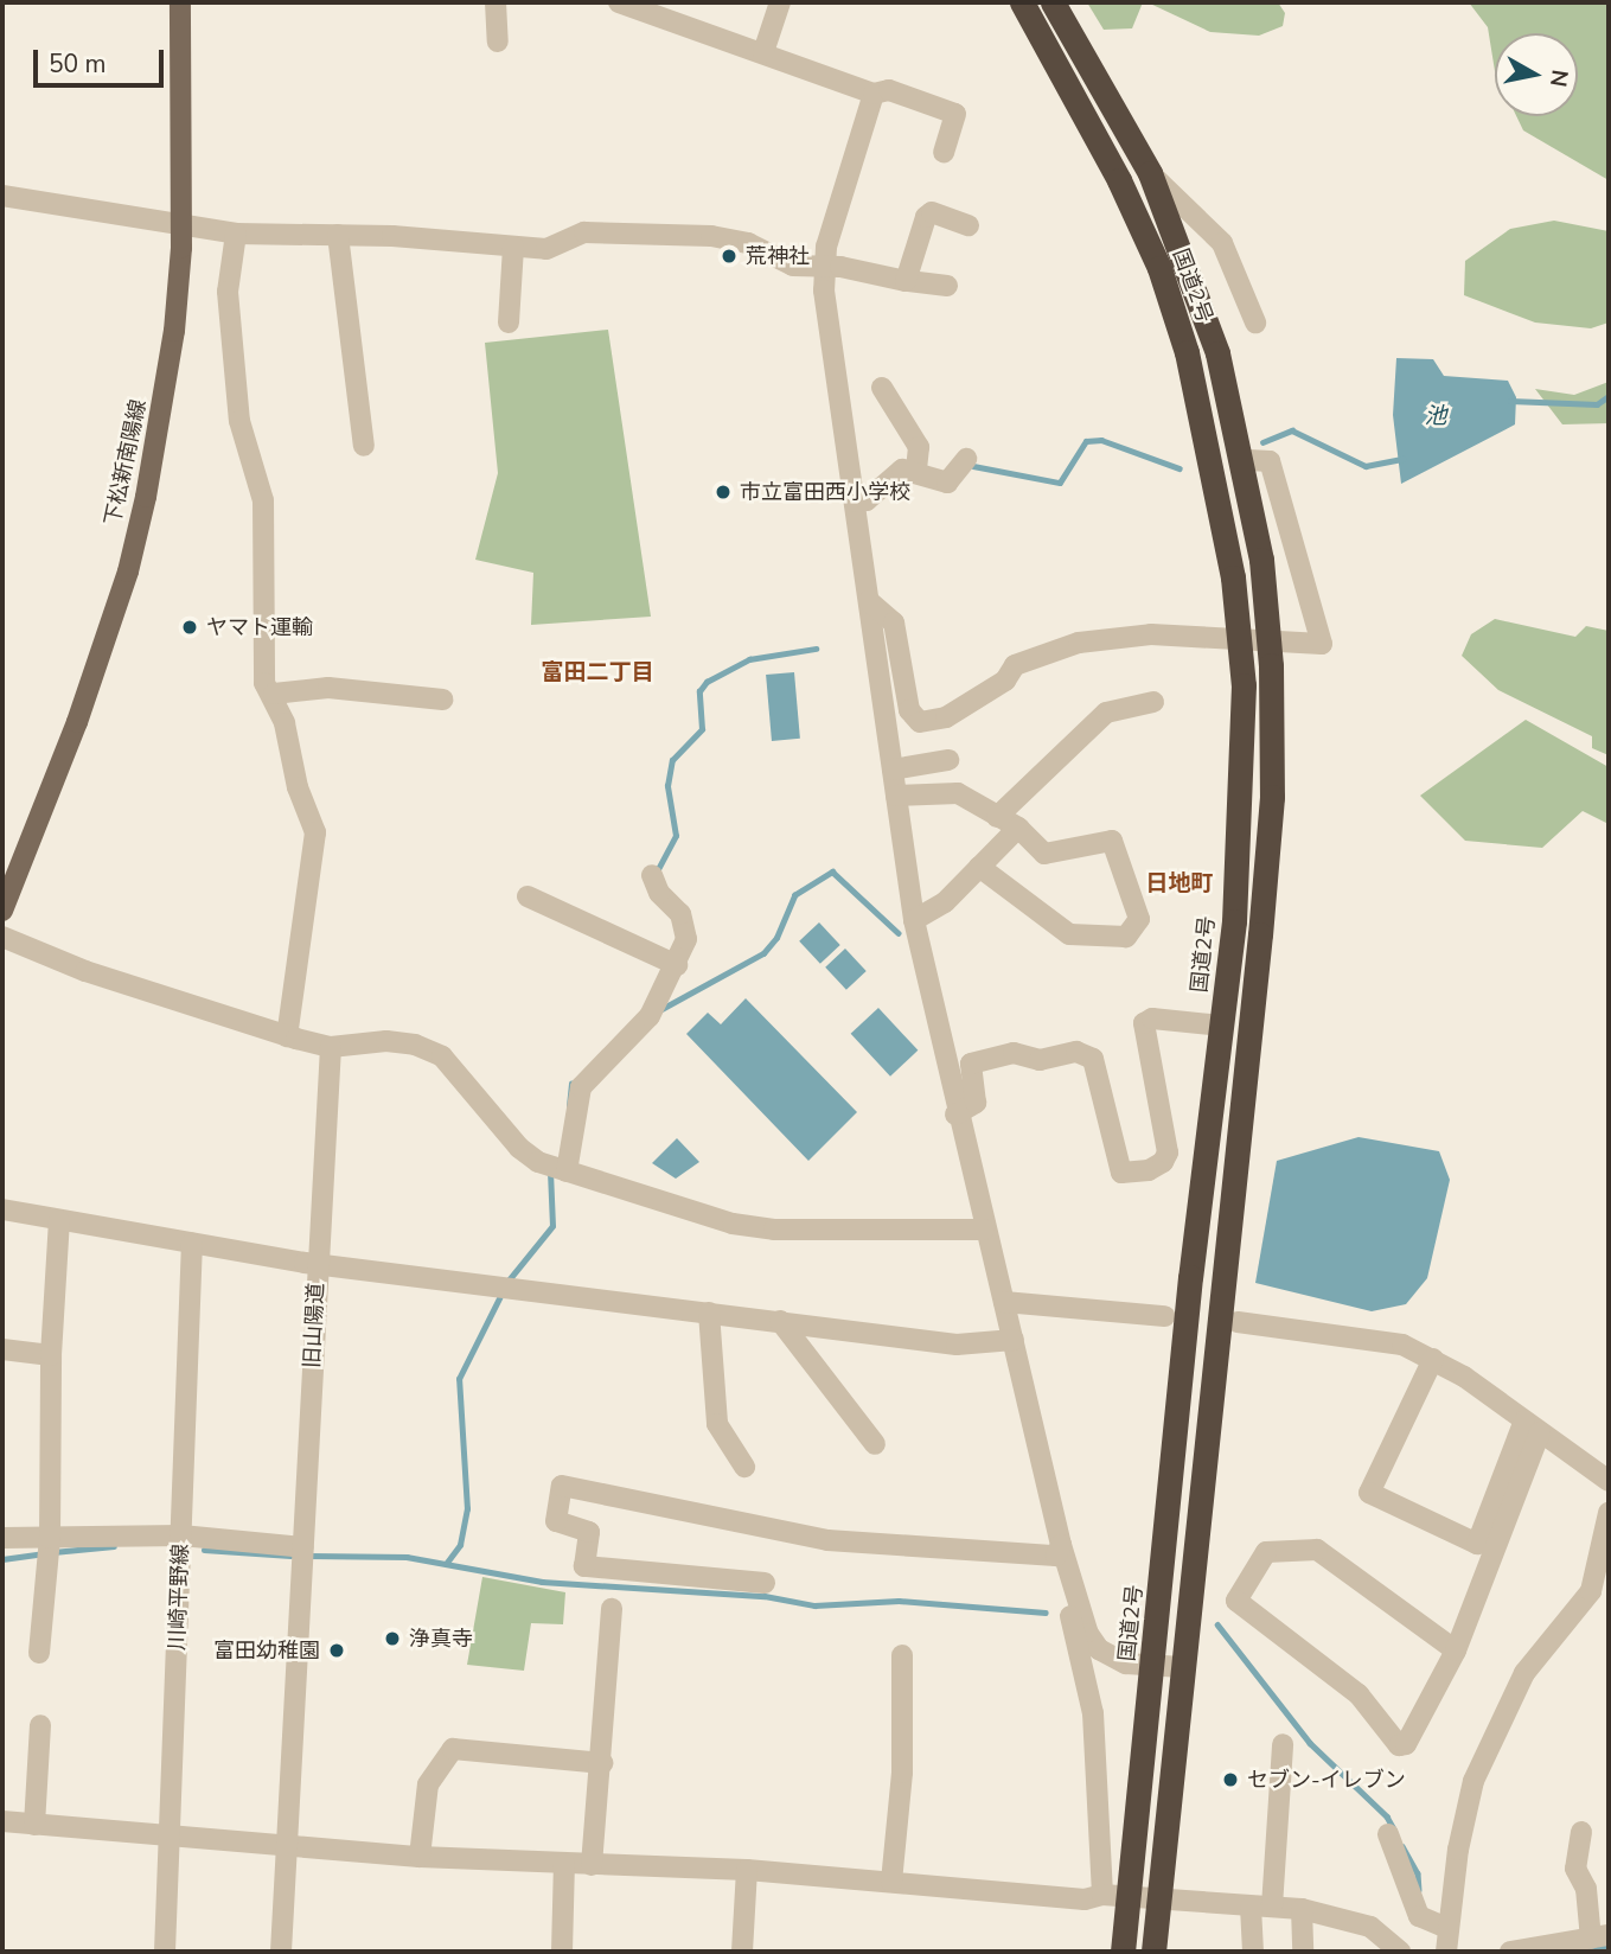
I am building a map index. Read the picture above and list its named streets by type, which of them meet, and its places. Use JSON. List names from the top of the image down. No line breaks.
{"streets":{"highway":["国道2号"],"main road":["下松新南陽線"],"street":["旧山陽道","川崎平野線"]},"districts":["富田二丁目","日地町"],"water":["池"],"places":["荒神社","市立富田西小学校","ヤマト運輸","浄真寺","富田幼稚園","セブン-イレブン"],"scale_bar":"50 m","north":"right"}
